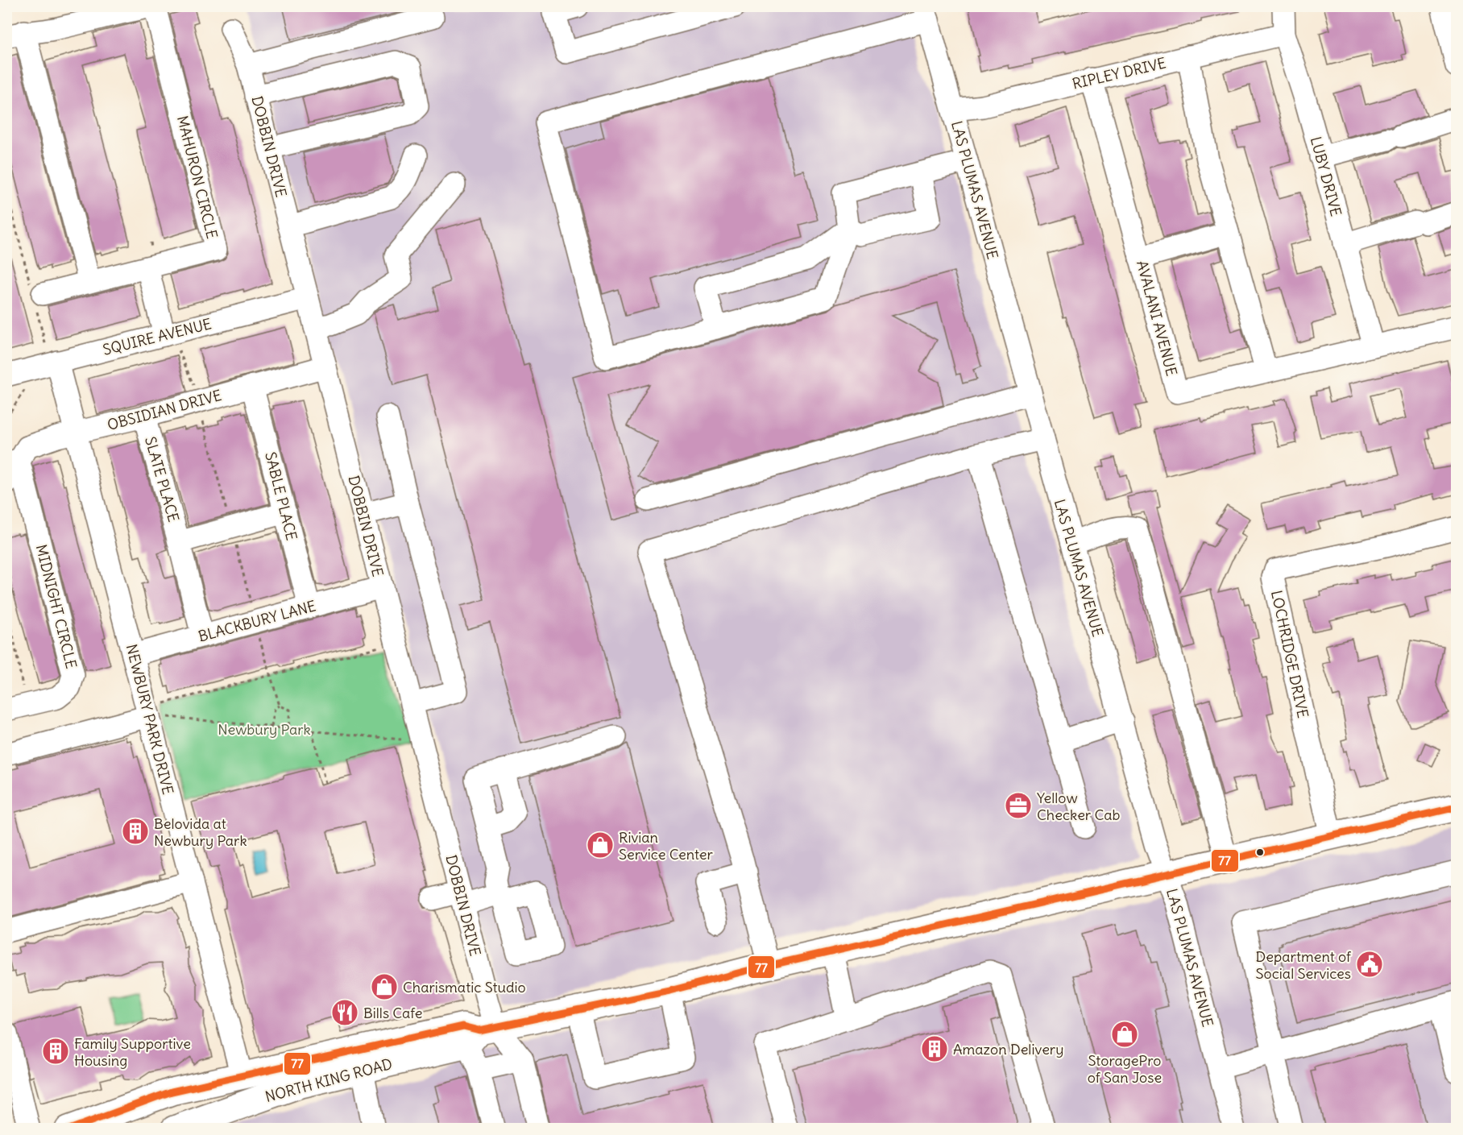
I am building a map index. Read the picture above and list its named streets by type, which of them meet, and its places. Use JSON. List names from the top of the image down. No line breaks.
{"streets":{"main road":["NORTH KING ROAD"],"street":["RIPLEY DRIVE","DOBBIN DRIVE","LUBY DRIVE","MAHURON CIRCLE","LAS PLUMAS AVENUE","AVALANI AVENUE","SQUIRE AVENUE","OBSIDIAN DRIVE","SLATE PLACE","SABLE PLACE","MIDNIGHT CIRCLE","BLACKBURY LANE","LOCHRIDGE DRIVE","NEWBURY PARK DRIVE"]},"crossings":[["RIPLEY DRIVE","LUBY DRIVE"],["RIPLEY DRIVE","LAS PLUMAS AVENUE"],["RIPLEY DRIVE","AVALANI AVENUE"],["DOBBIN DRIVE","SQUIRE AVENUE"],["DOBBIN DRIVE","OBSIDIAN DRIVE"],["DOBBIN DRIVE","BLACKBURY LANE"],["DOBBIN DRIVE","NORTH KING ROAD"],["LUBY DRIVE","AVALANI AVENUE"],["LAS PLUMAS AVENUE","NORTH KING ROAD"],["SQUIRE AVENUE","NEWBURY PARK DRIVE"],["OBSIDIAN DRIVE","SLATE PLACE"],["OBSIDIAN DRIVE","SABLE PLACE"],["OBSIDIAN DRIVE","NEWBURY PARK DRIVE"],["SLATE PLACE","SABLE PLACE"],["SLATE PLACE","BLACKBURY LANE"],["SABLE PLACE","BLACKBURY LANE"],["BLACKBURY LANE","NEWBURY PARK DRIVE"],["LOCHRIDGE DRIVE","NORTH KING ROAD"],["NEWBURY PARK DRIVE","NORTH KING ROAD"]],"parks":["Newbury Park"],"places":{"office":["Yellow Checker Cab"],"building":["Belovida at Newbury Park","Amazon Delivery","Family Supportive Housing"],"shop":["Rivian Service Center","Charismatic Studio","StoragePro of San Jose"],"public building":["Department of Social Services"],"restaurant":["Bills Cafe"]},"lines":["transit line 77"]}
